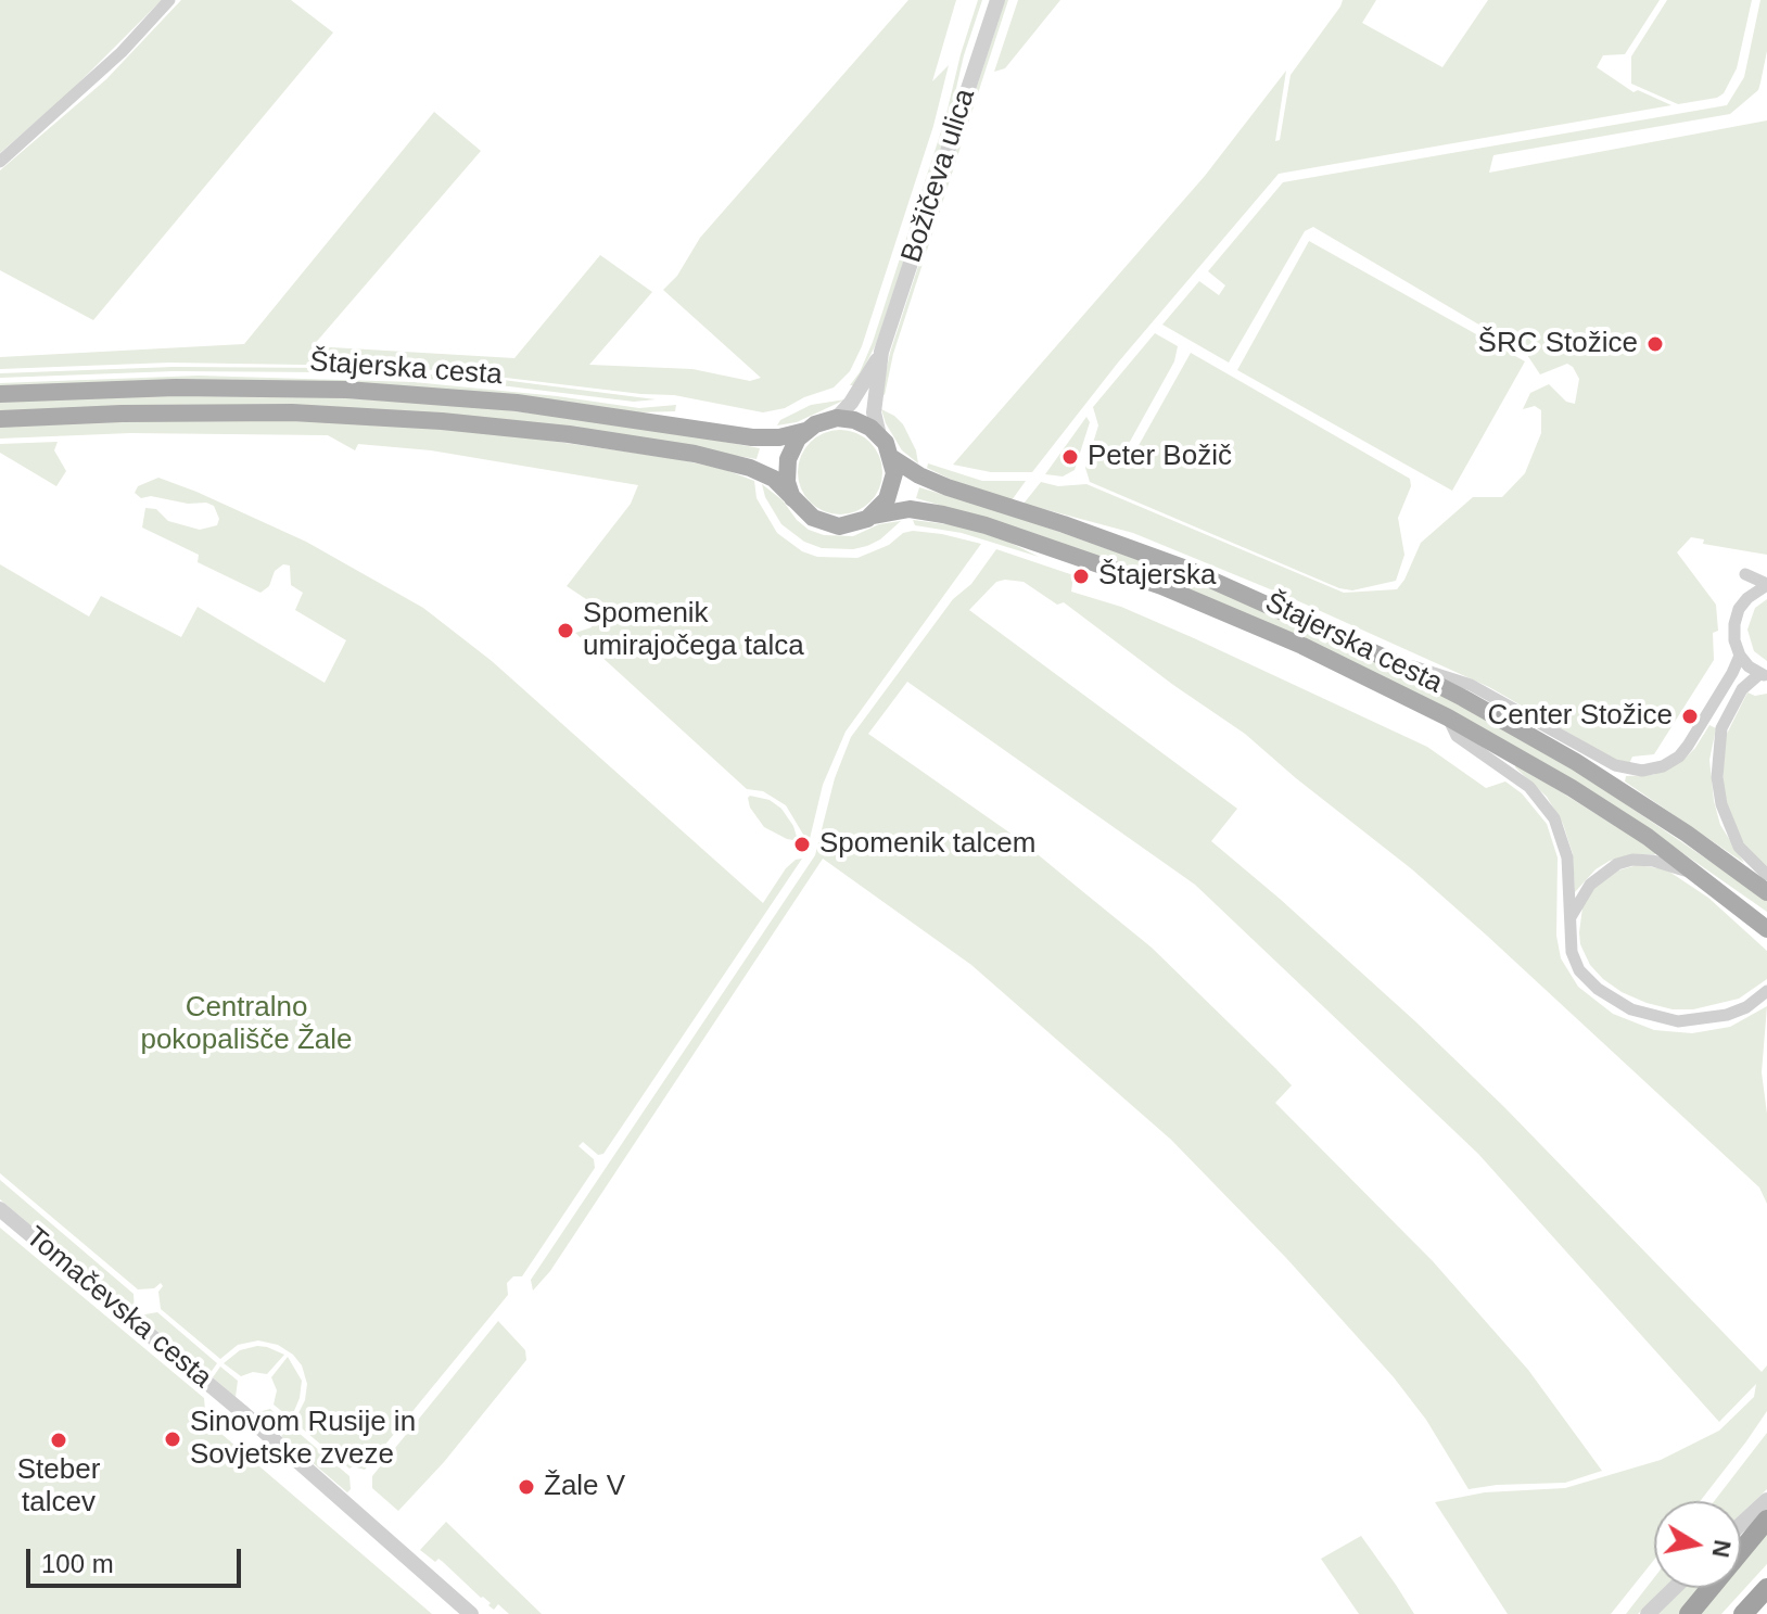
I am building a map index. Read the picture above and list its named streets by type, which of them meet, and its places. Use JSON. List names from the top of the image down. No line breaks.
{"streets":{"main road":["Štajerska cesta"],"street":["Božičeva ulica","Tomačevska cesta"]},"crossings":[["Božičeva ulica","Štajerska cesta"]],"parks":["Centralno pokopališče Žale"],"places":["ŠRC Stožice","Peter Božič","Štajerska","Spomenik umirajočega talca","Center Stožice","Spomenik talcem","Sinovom Rusije in Sovjetske zveze","Steber talcev","Žale V"],"scale_bar":"100 m","north":"right"}
